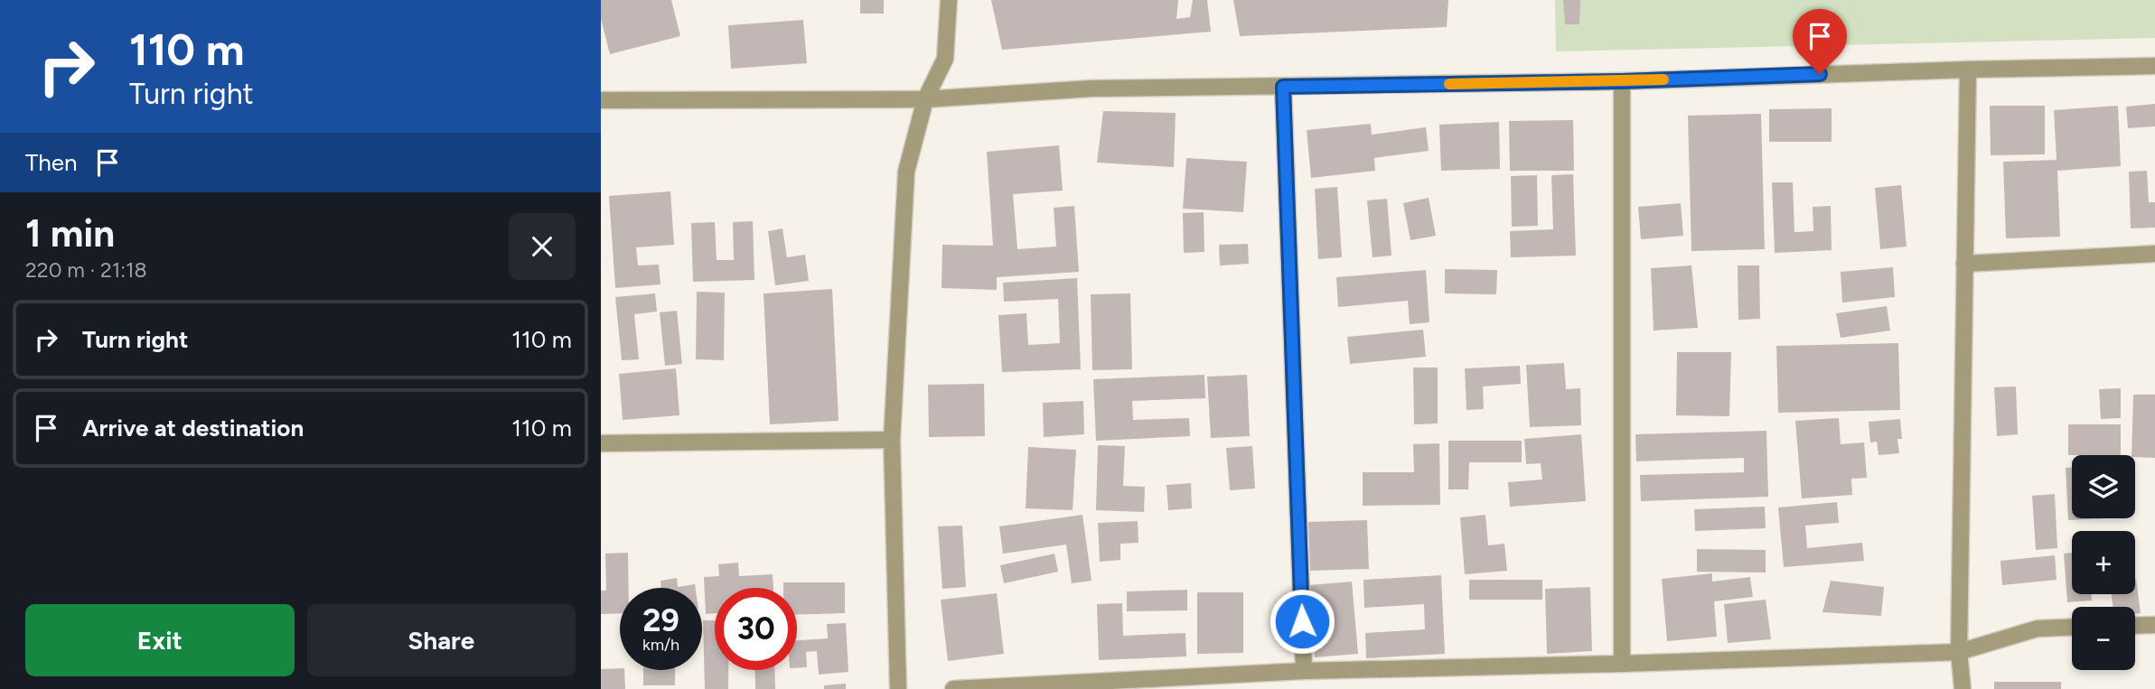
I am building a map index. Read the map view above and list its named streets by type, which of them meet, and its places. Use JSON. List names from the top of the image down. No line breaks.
{"page":{"turn":["110 m","Turn right"],"then":"Then","heading":["1 min","220 m · 21:18"],"list":[{"name":"Turn right","value":"110 m"},{"name":"Arrive at destination","value":"110 m"}],"map_buttons":["+","−"],"speed":"29 km/h","limit":"30","buttons":["Exit","Share"]}}
